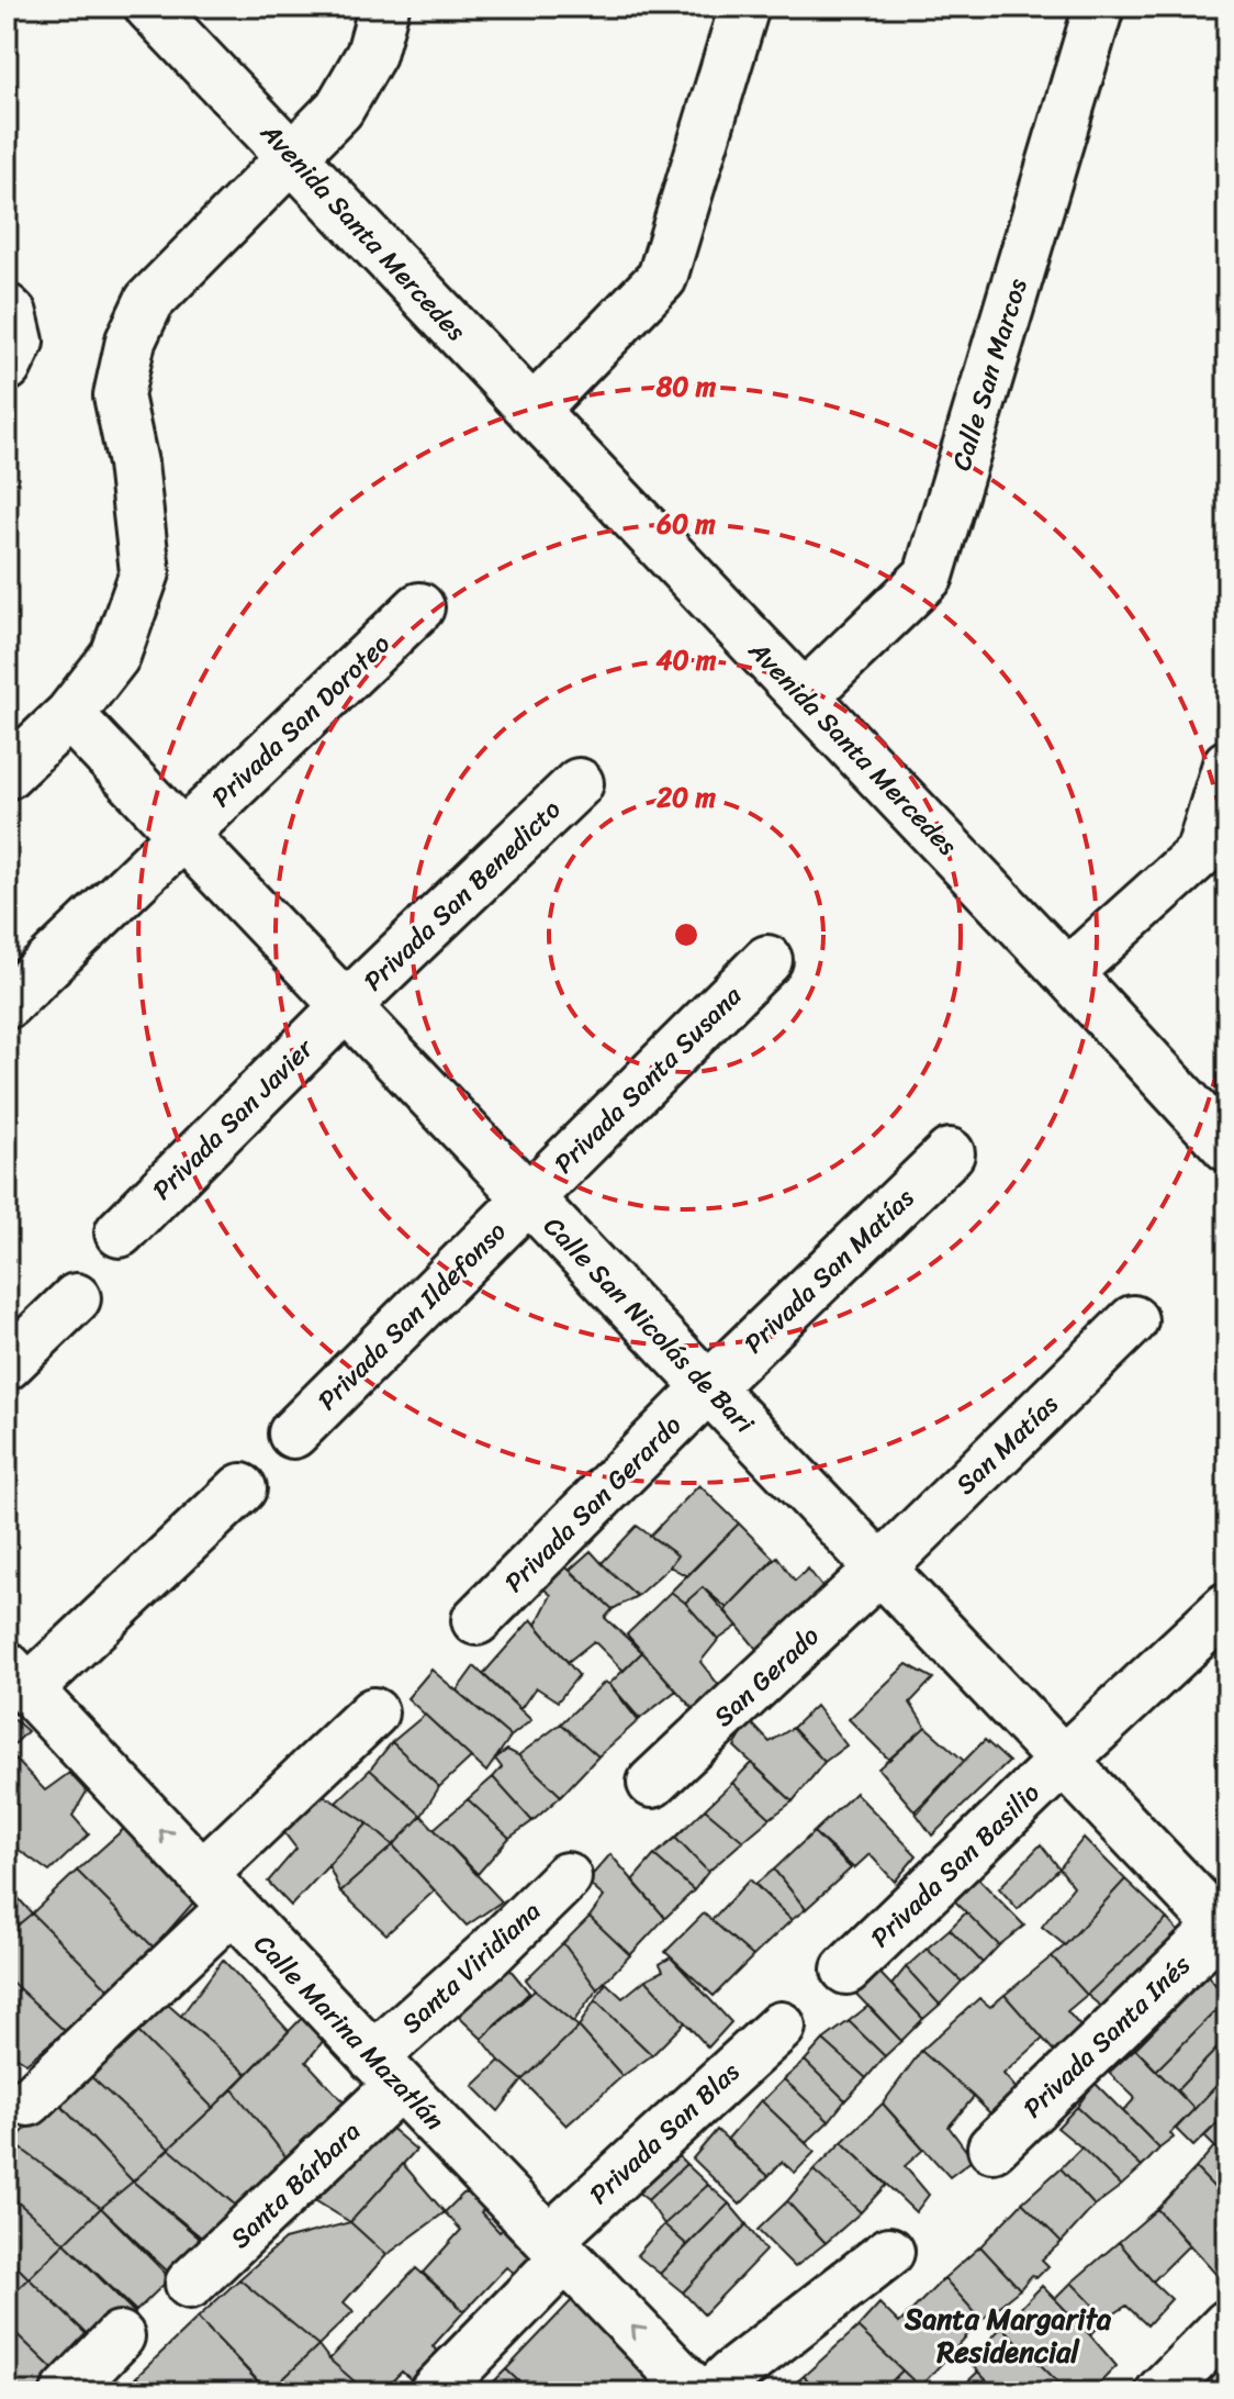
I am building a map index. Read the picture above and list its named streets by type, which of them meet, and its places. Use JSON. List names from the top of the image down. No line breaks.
{"streets":{"street":["Avenida Santa Mercedes","Calle San Marcos","Privada San Doroteo","Privada San Benedicto","Privada Santa Susana","Privada San Javier","Privada San Matías","Privada San Ildefonso","Calle San Nicolás de Bari","San Matías","Privada San Gerardo","San Gerado","Privada San Basilio","Santa Viridiana","Calle Marina Mazatlán","Privada Santa Inés","Privada San Blas","Santa Bárbara"]},"crossings":[["Avenida Santa Mercedes","Calle San Marcos"],["Privada San Doroteo","Calle San Nicolás de Bari"],["Privada San Benedicto","Privada San Javier"],["Privada San Benedicto","Calle San Nicolás de Bari"],["Privada Santa Susana","Privada San Ildefonso"],["Privada Santa Susana","Calle San Nicolás de Bari"],["Privada San Javier","Calle San Nicolás de Bari"],["Privada San Matías","Calle San Nicolás de Bari"],["Privada San Matías","Privada San Gerardo"],["Privada San Ildefonso","Calle San Nicolás de Bari"],["Calle San Nicolás de Bari","San Matías"],["Calle San Nicolás de Bari","Privada San Gerardo"],["Calle San Nicolás de Bari","San Gerado"],["Calle San Nicolás de Bari","Privada San Basilio"],["Calle San Nicolás de Bari","Privada Santa Inés"],["San Matías","San Gerado"],["Santa Viridiana","Calle Marina Mazatlán"],["Santa Viridiana","Santa Bárbara"],["Calle Marina Mazatlán","Privada San Blas"],["Calle Marina Mazatlán","Santa Bárbara"]],"one_way":["Calle Marina Mazatlán"],"districts":["Santa Margarita Residencial"],"rings":["80 m","60 m","40 m","20 m"]}
